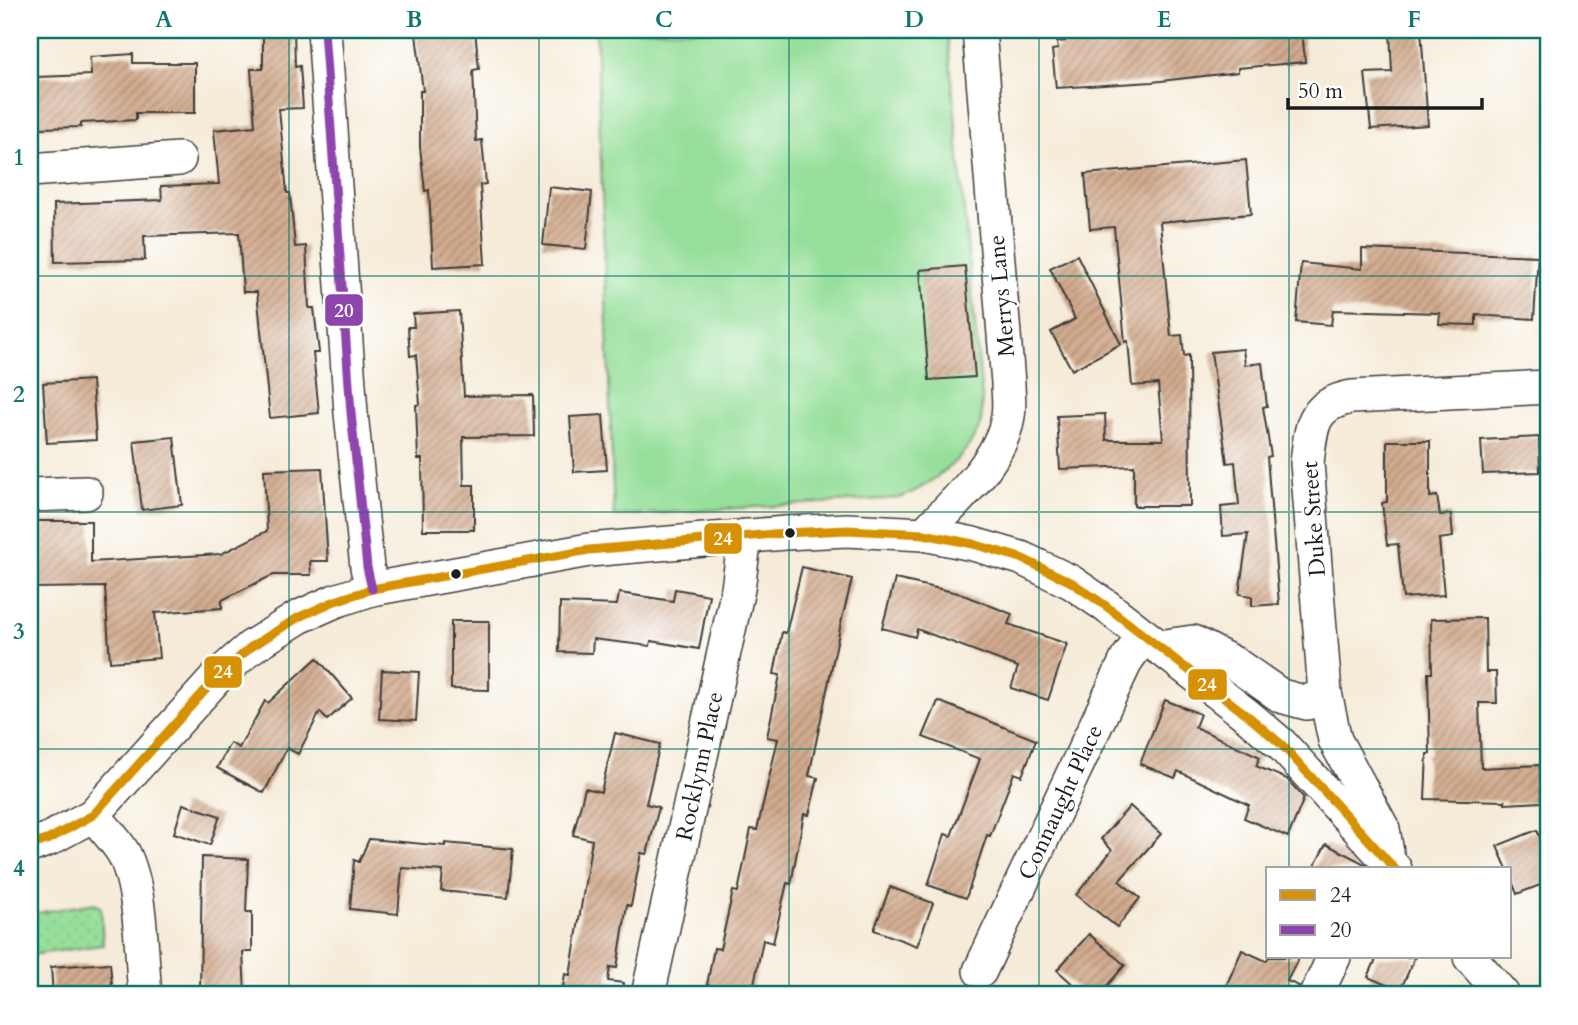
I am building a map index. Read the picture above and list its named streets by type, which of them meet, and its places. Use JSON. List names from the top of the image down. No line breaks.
{"streets":{"street":["Merrys Lane","Duke Street","Rocklynn Place","Connaught Place"]},"lines":["transit line 20","transit line 24"],"legend":["24","20"],"scale_bar":"50 m","grid":{"columns":["A","B","C","D","E","F"],"rows":["1","2","3","4"]}}
